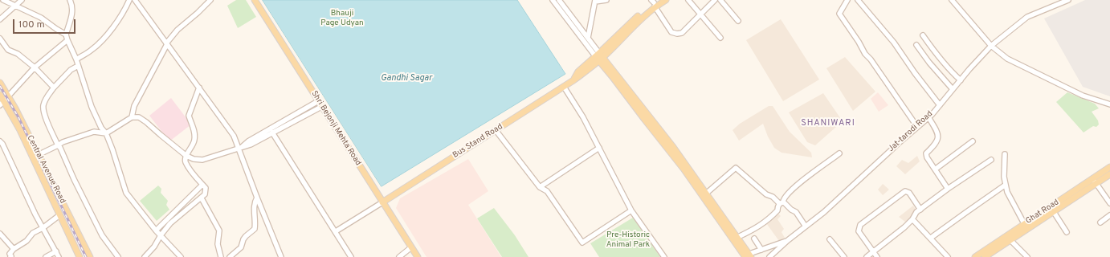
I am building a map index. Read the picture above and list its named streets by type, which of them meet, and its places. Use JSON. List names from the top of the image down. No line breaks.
{"streets":{"main road":["Shri Bejonji Mehta Road","Bus Stand Road","Central Avenue Road","Ghat Road"],"street":["Jat-tarodi Road"]},"crossings":[["Shri Bejonji Mehta Road","Bus Stand Road"]],"districts":["SHANIWARI"],"water":["Gandhi Sagar"],"parks":["Bhauji Page Udyan","Pre-Historic Animal Park"],"scale_bar":"100 m"}
